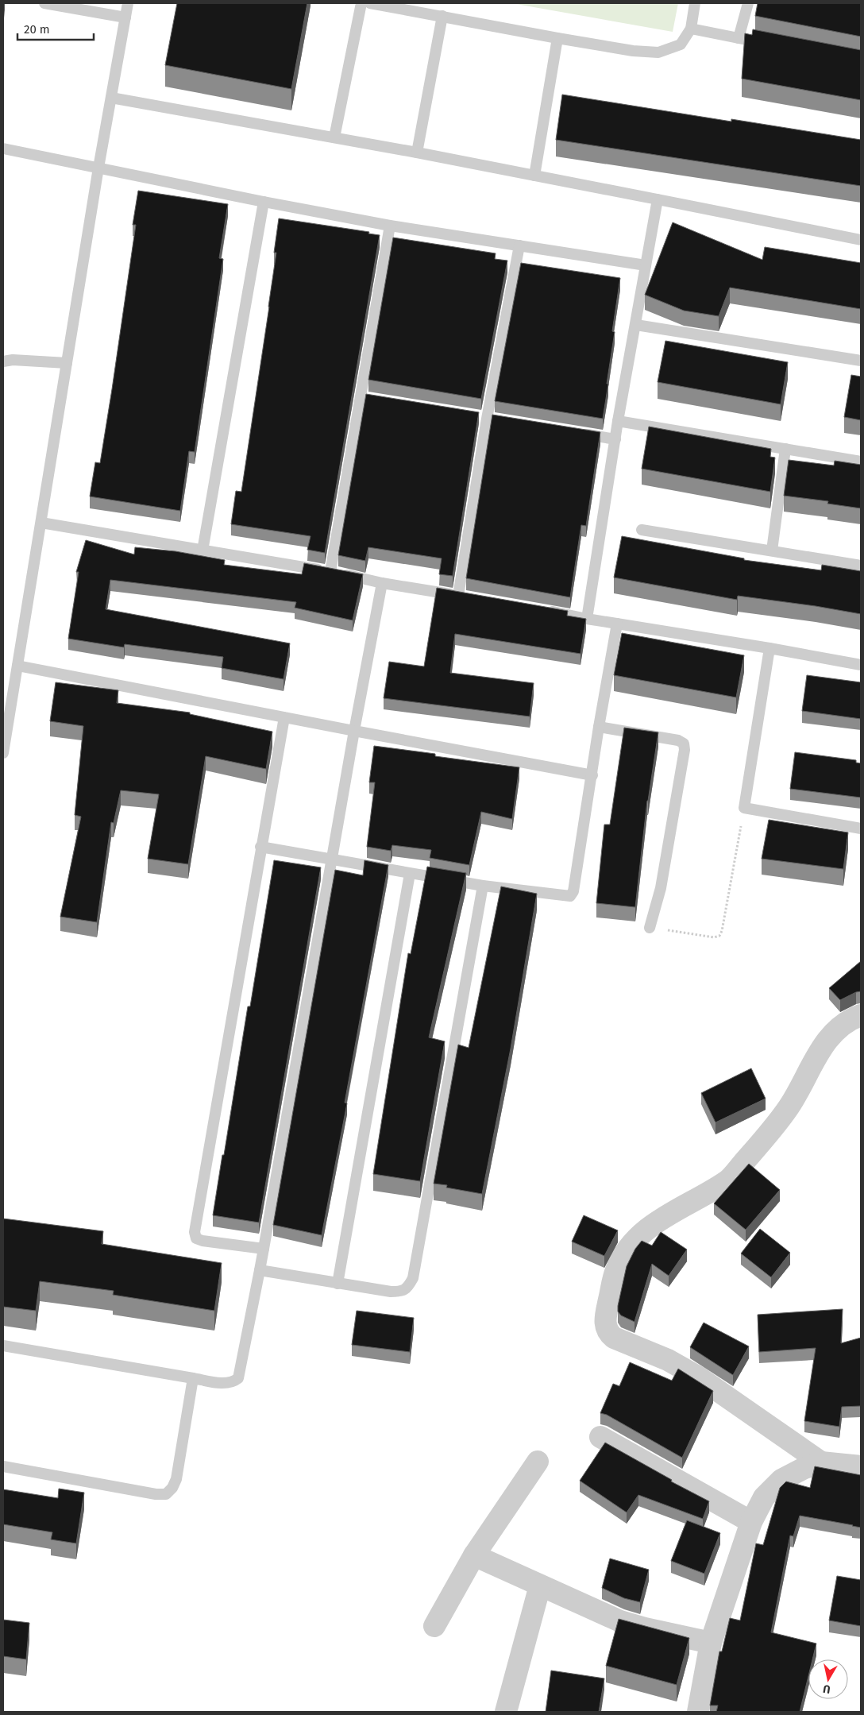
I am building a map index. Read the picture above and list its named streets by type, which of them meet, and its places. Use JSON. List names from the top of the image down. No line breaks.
{"scale_bar":"20 m","north":"bottom"}
